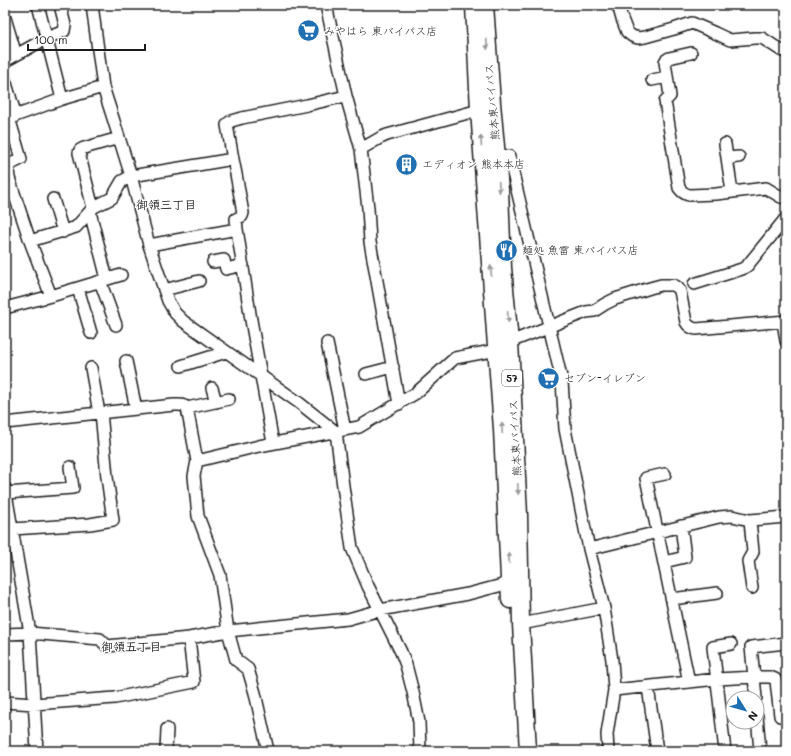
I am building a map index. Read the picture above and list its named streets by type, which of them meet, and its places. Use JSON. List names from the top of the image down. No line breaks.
{"streets":{"highway":["熊本東バイパス","57"]},"districts":["御領三丁目","御領五丁目"],"places":{"supermarket":["みやはら 東バイパス店","セブン-イレブン"],"building":["エディオン 熊本本店"],"restaurant":["麺処 魚雷 東バイパス店"]},"scale_bar":"100 m","north":"bottom right"}
